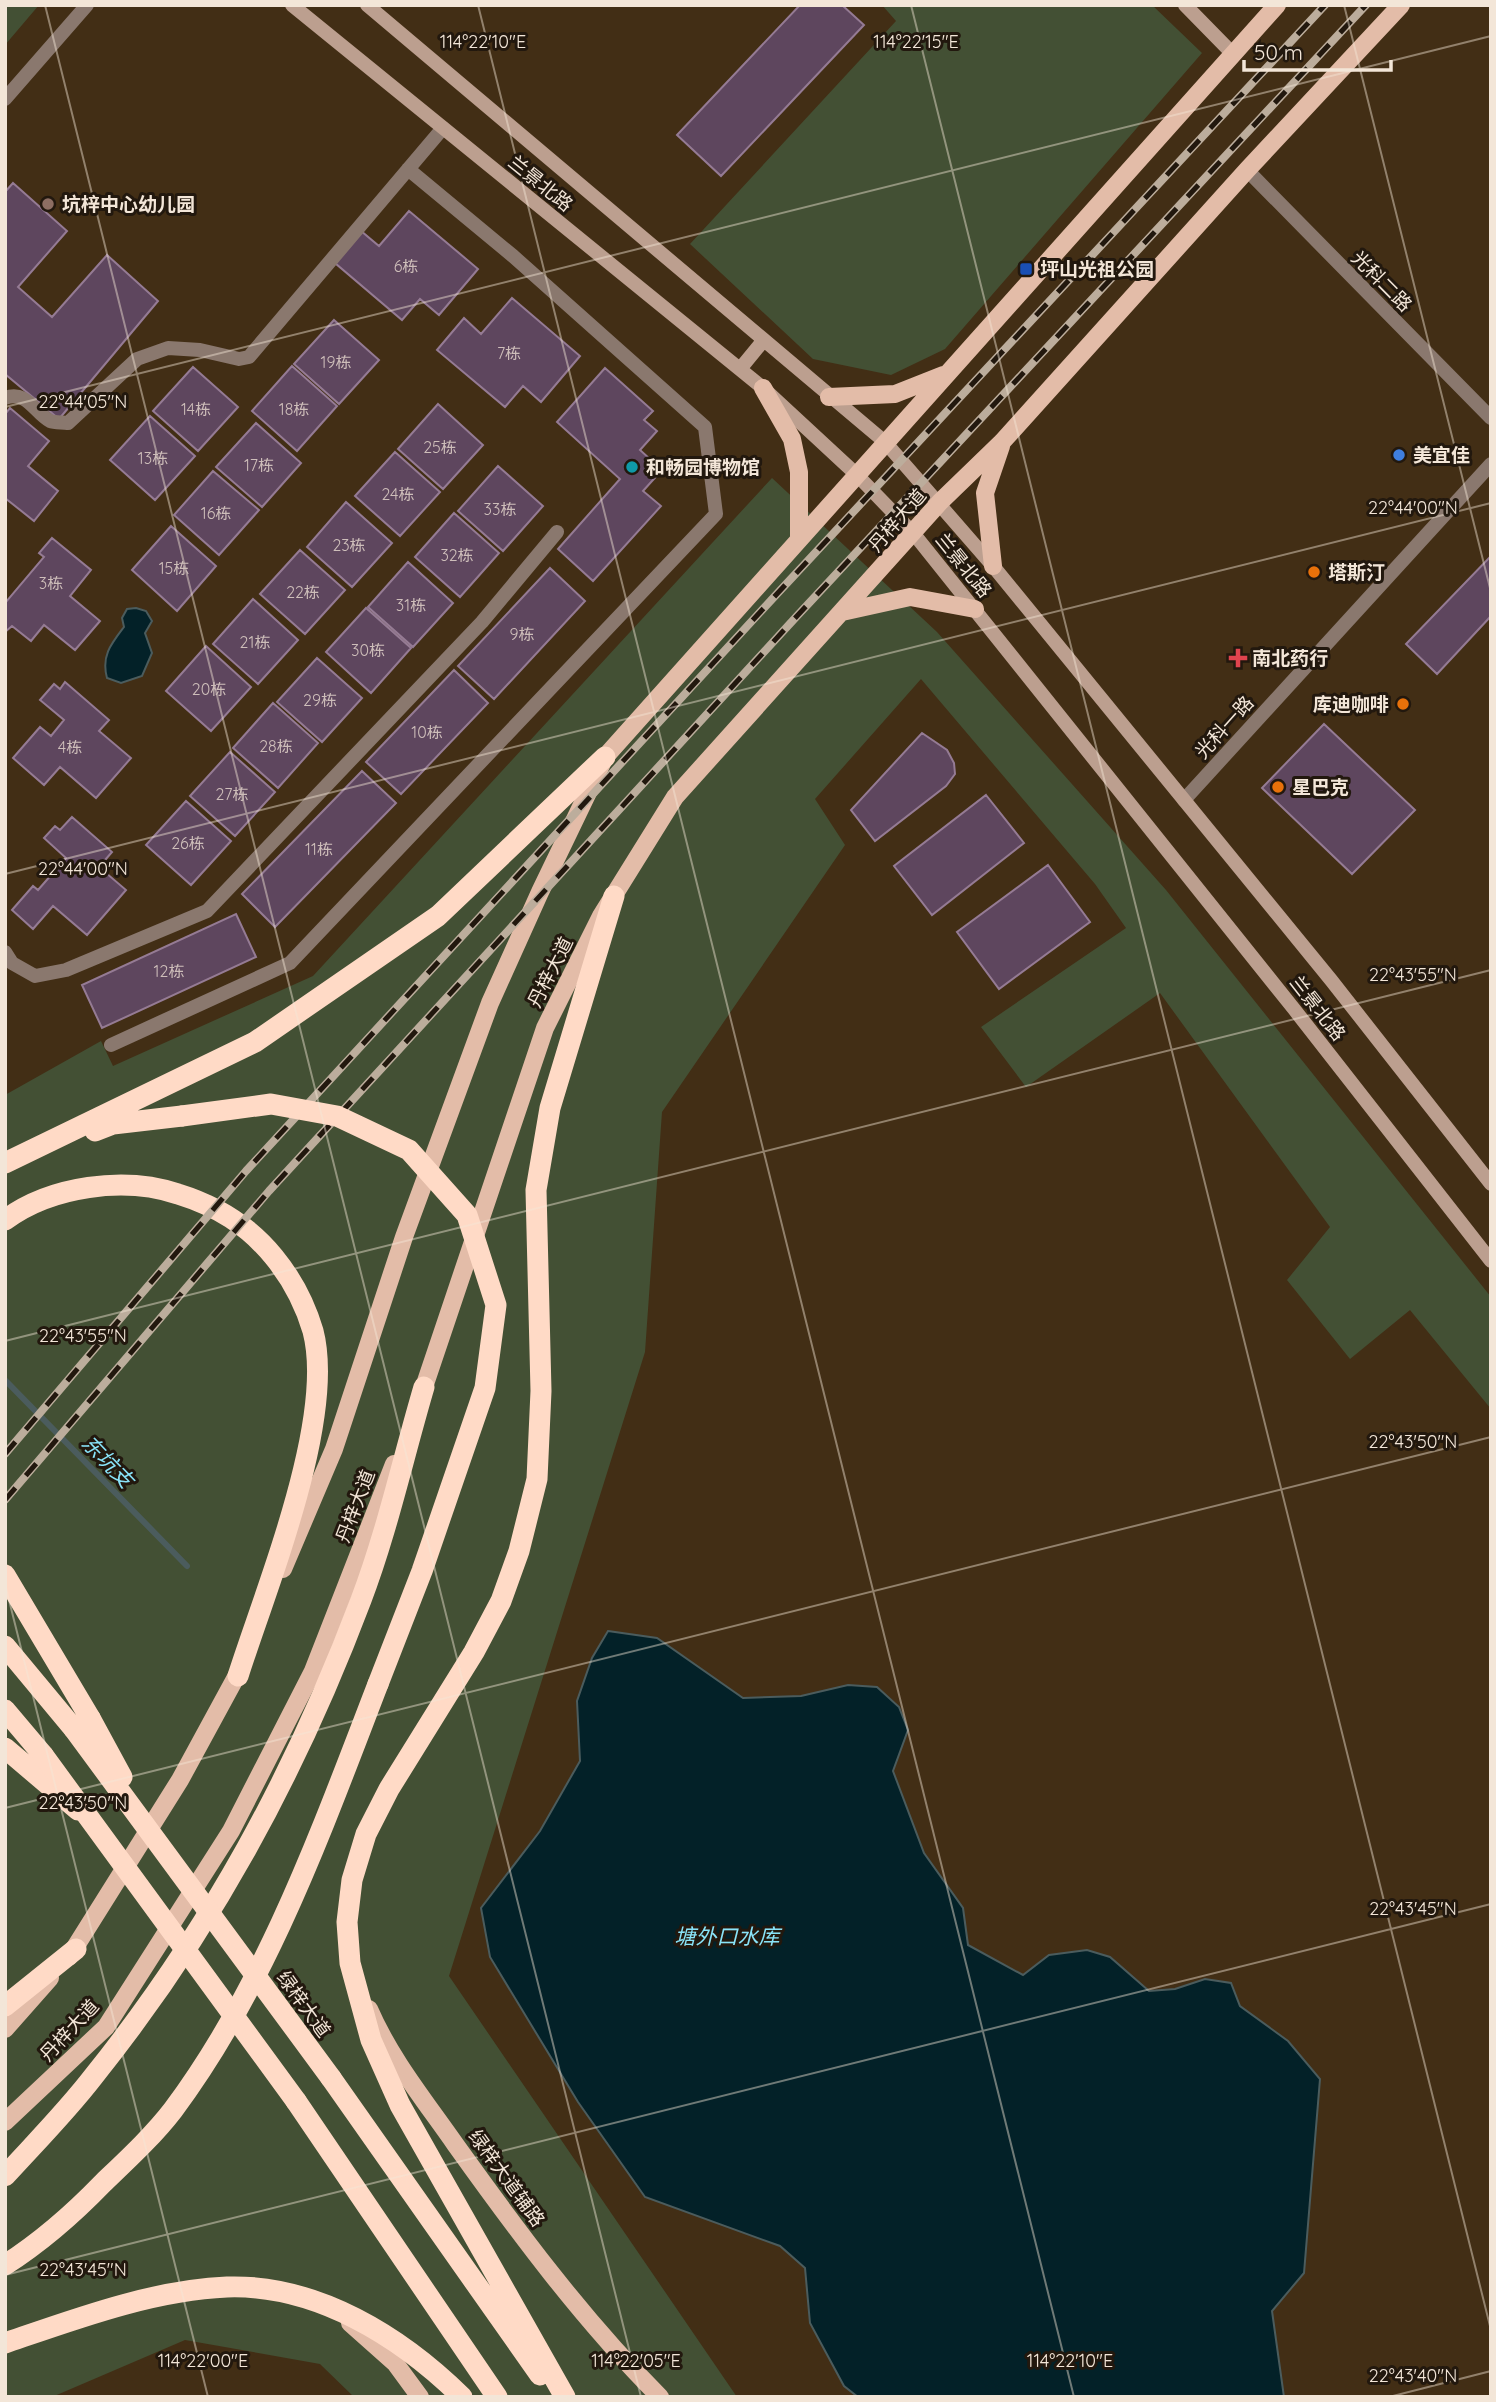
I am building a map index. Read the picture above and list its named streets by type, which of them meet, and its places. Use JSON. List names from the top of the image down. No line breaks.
{"streets":{"highway":["绿梓大道"],"main road":["兰景北路","丹梓大道","绿梓大道辅路"],"street":["光科二路","光科一路"]},"crossings":[["兰景北路","丹梓大道"],["兰景北路","光科一路"],["光科二路","丹梓大道"]],"water":["东坑支","塘外口水库"],"places":{"other":["坑梓中心幼儿园","美宜佳","和畅园博物馆","塔斯汀","库迪咖啡","星巴克"],"transit":["坪山光祖公园"],"health":["南北药行"]},"house_numbers":["6栋","7栋","19栋","14栋","18栋","25栋","13栋","17栋","24栋","33栋","16栋","23栋","32栋","15栋","3栋","22栋","31栋","9栋","21栋","30栋","20栋","29栋","10栋","28栋","4栋","27栋","26栋","11栋","12栋"],"scale_bar":"50 m","coordinates":["114°22'15\"E","114°22'10\"E","22°44'05\"N","22°44'00\"N","22°43'55\"N","22°43'50\"N","22°43'45\"N","114°22'00\"E","114°22'05\"E","22°43'40\"N"]}
